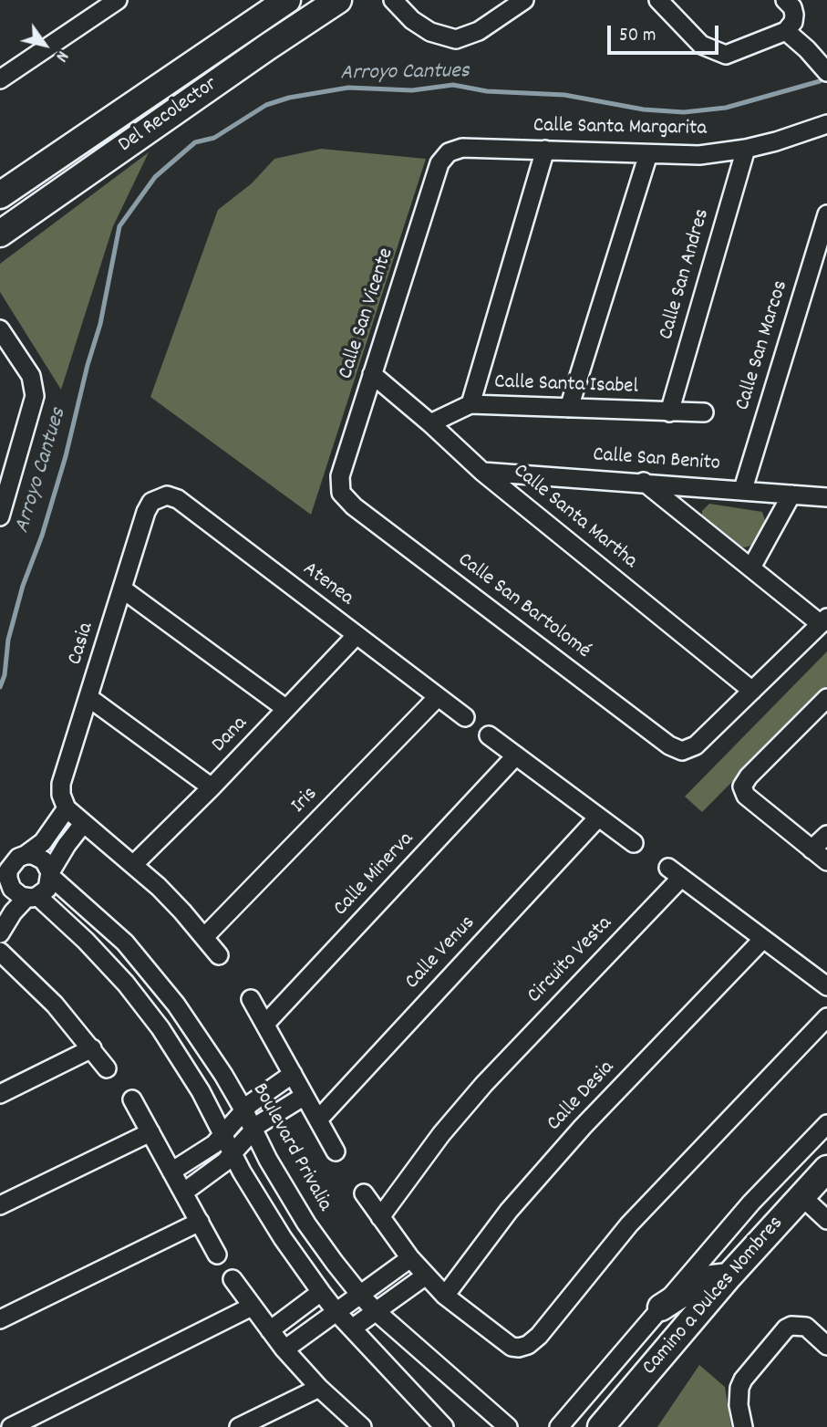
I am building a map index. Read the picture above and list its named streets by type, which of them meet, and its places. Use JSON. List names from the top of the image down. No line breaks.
{"streets":{"street":["Del Recolector","Calle Santa Margarita","Calle San Andres","Calle San Vicente","Calle San Marcos","Calle Santa Isabel","Calle San Benito","Calle Santa Martha","Atenea","Calle San Bartolomé","Casia","Dana","Iris","Calle Minerva","Calle Venus","Circuito Vesta","Calle Desia","Boulevard Privalia","Camino a Dulces Nombres"]},"crossings":[["Calle Santa Margarita","Calle San Andres"],["Calle Santa Margarita","Calle San Vicente"],["Calle San Andres","Calle Santa Isabel"],["Calle San Vicente","Calle Santa Martha"],["Calle San Vicente","Calle San Bartolomé"],["Calle San Marcos","Calle San Benito"],["Calle Santa Isabel","Calle Santa Martha"],["Calle San Benito","Calle Santa Martha"],["Calle Santa Martha","Calle San Bartolomé"],["Atenea","Casia"],["Atenea","Dana"],["Atenea","Iris"],["Circuito Vesta","Calle Desia"]],"water":["Arroyo Cantues"],"scale_bar":"50 m","north":"bottom right"}
